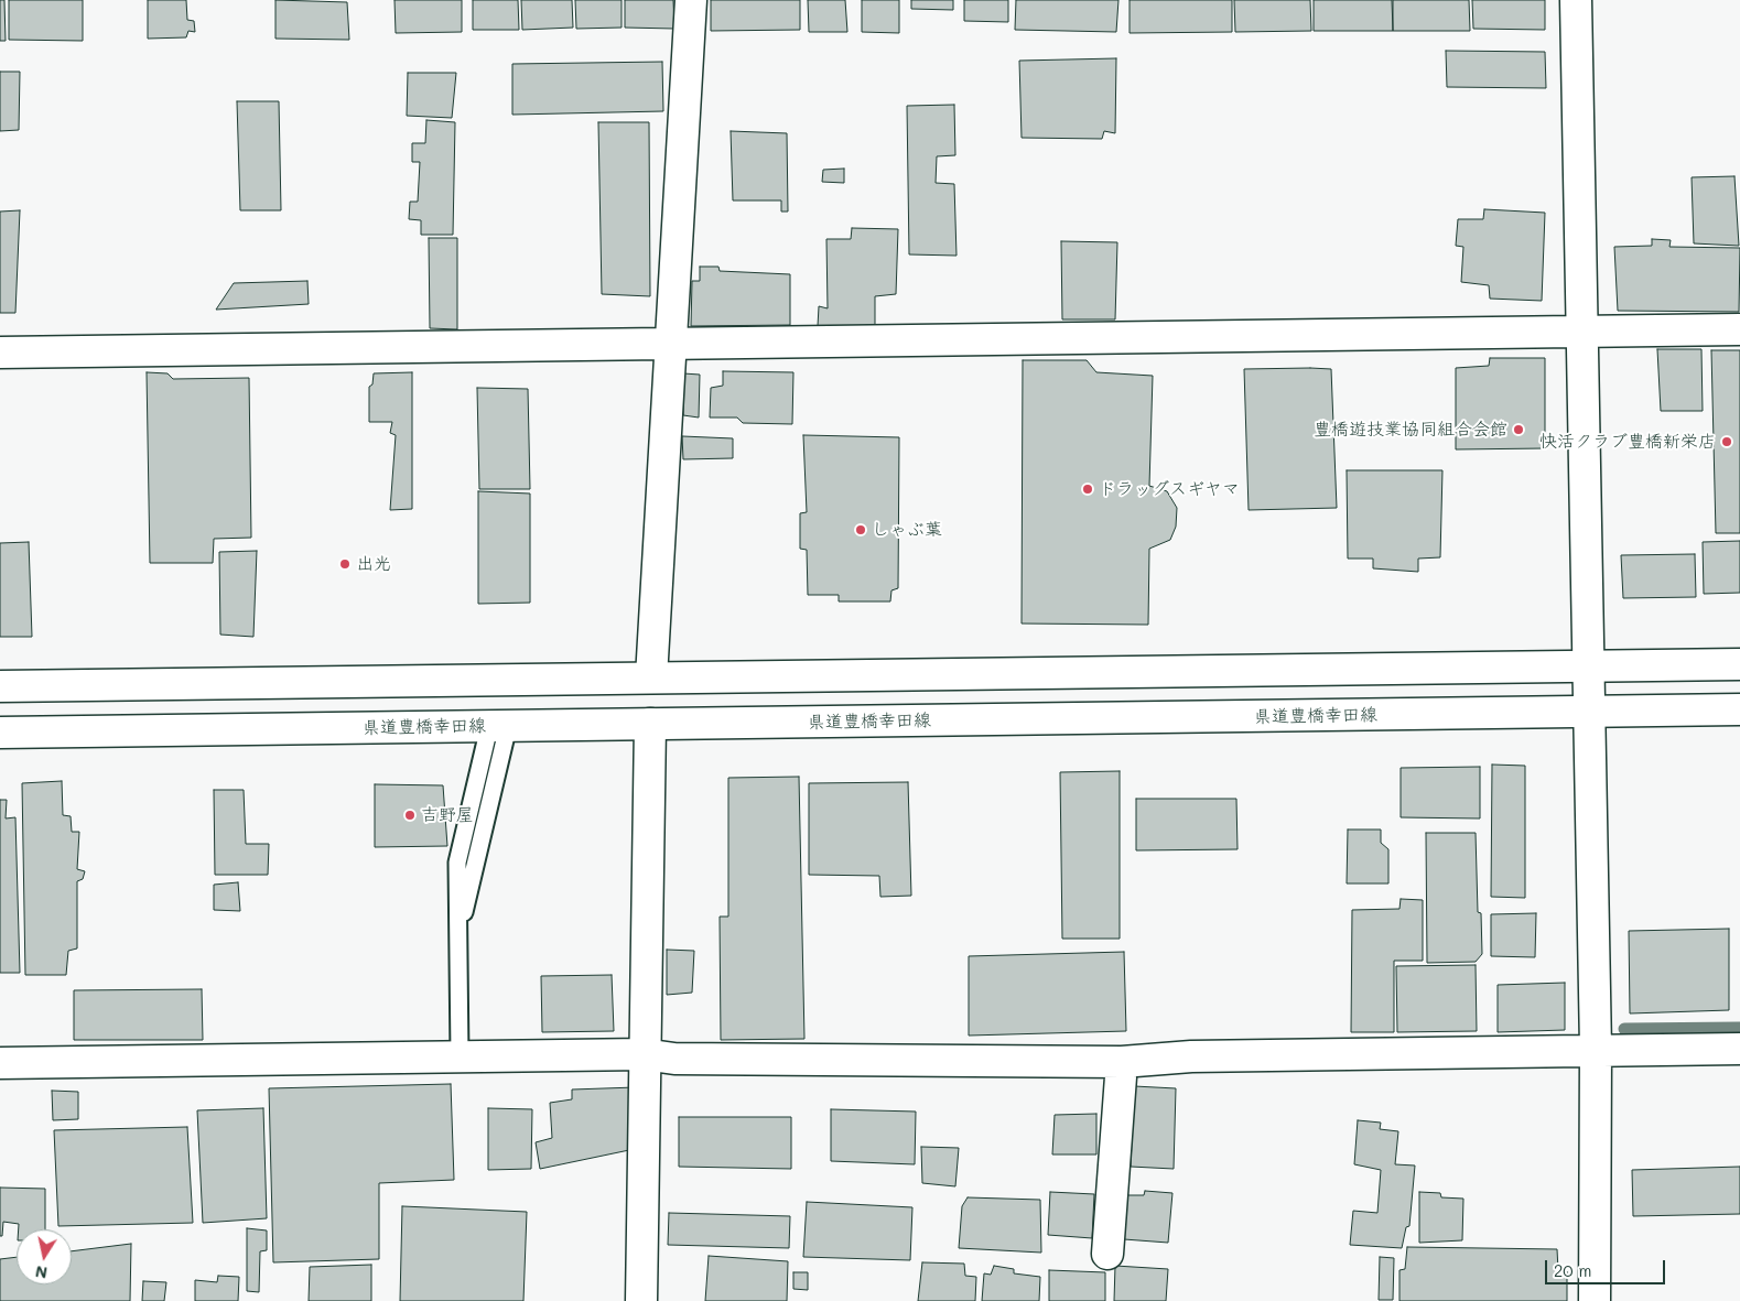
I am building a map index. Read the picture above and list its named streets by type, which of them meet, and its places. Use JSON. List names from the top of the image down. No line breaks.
{"streets":{"street":["県道豊橋幸田線"]},"places":["豊橋遊技業協同組合会館","快活クラブ豊橋新栄店","ドラッグスギヤマ","しゃぶ葉","出光","吉野屋"],"scale_bar":"20 m","north":"bottom"}
